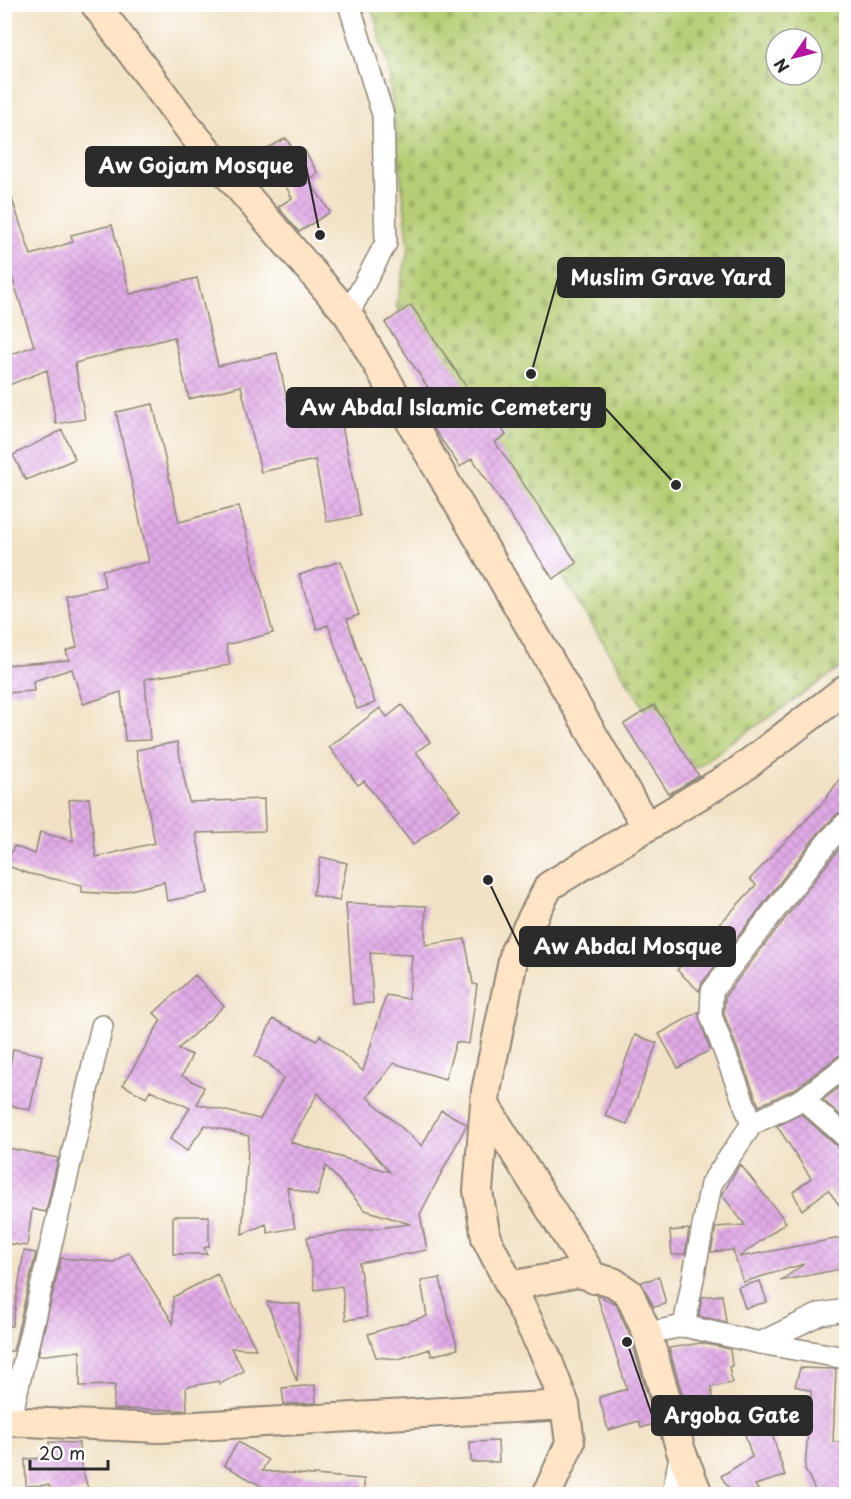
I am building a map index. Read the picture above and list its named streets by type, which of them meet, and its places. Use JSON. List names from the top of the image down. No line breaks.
{"places":["Aw Gojam Mosque","Muslim Grave Yard","Aw Abdal Islamic Cemetery","Aw Abdal Mosque","Argoba Gate"],"scale_bar":"20 m","north":"bottom left"}
